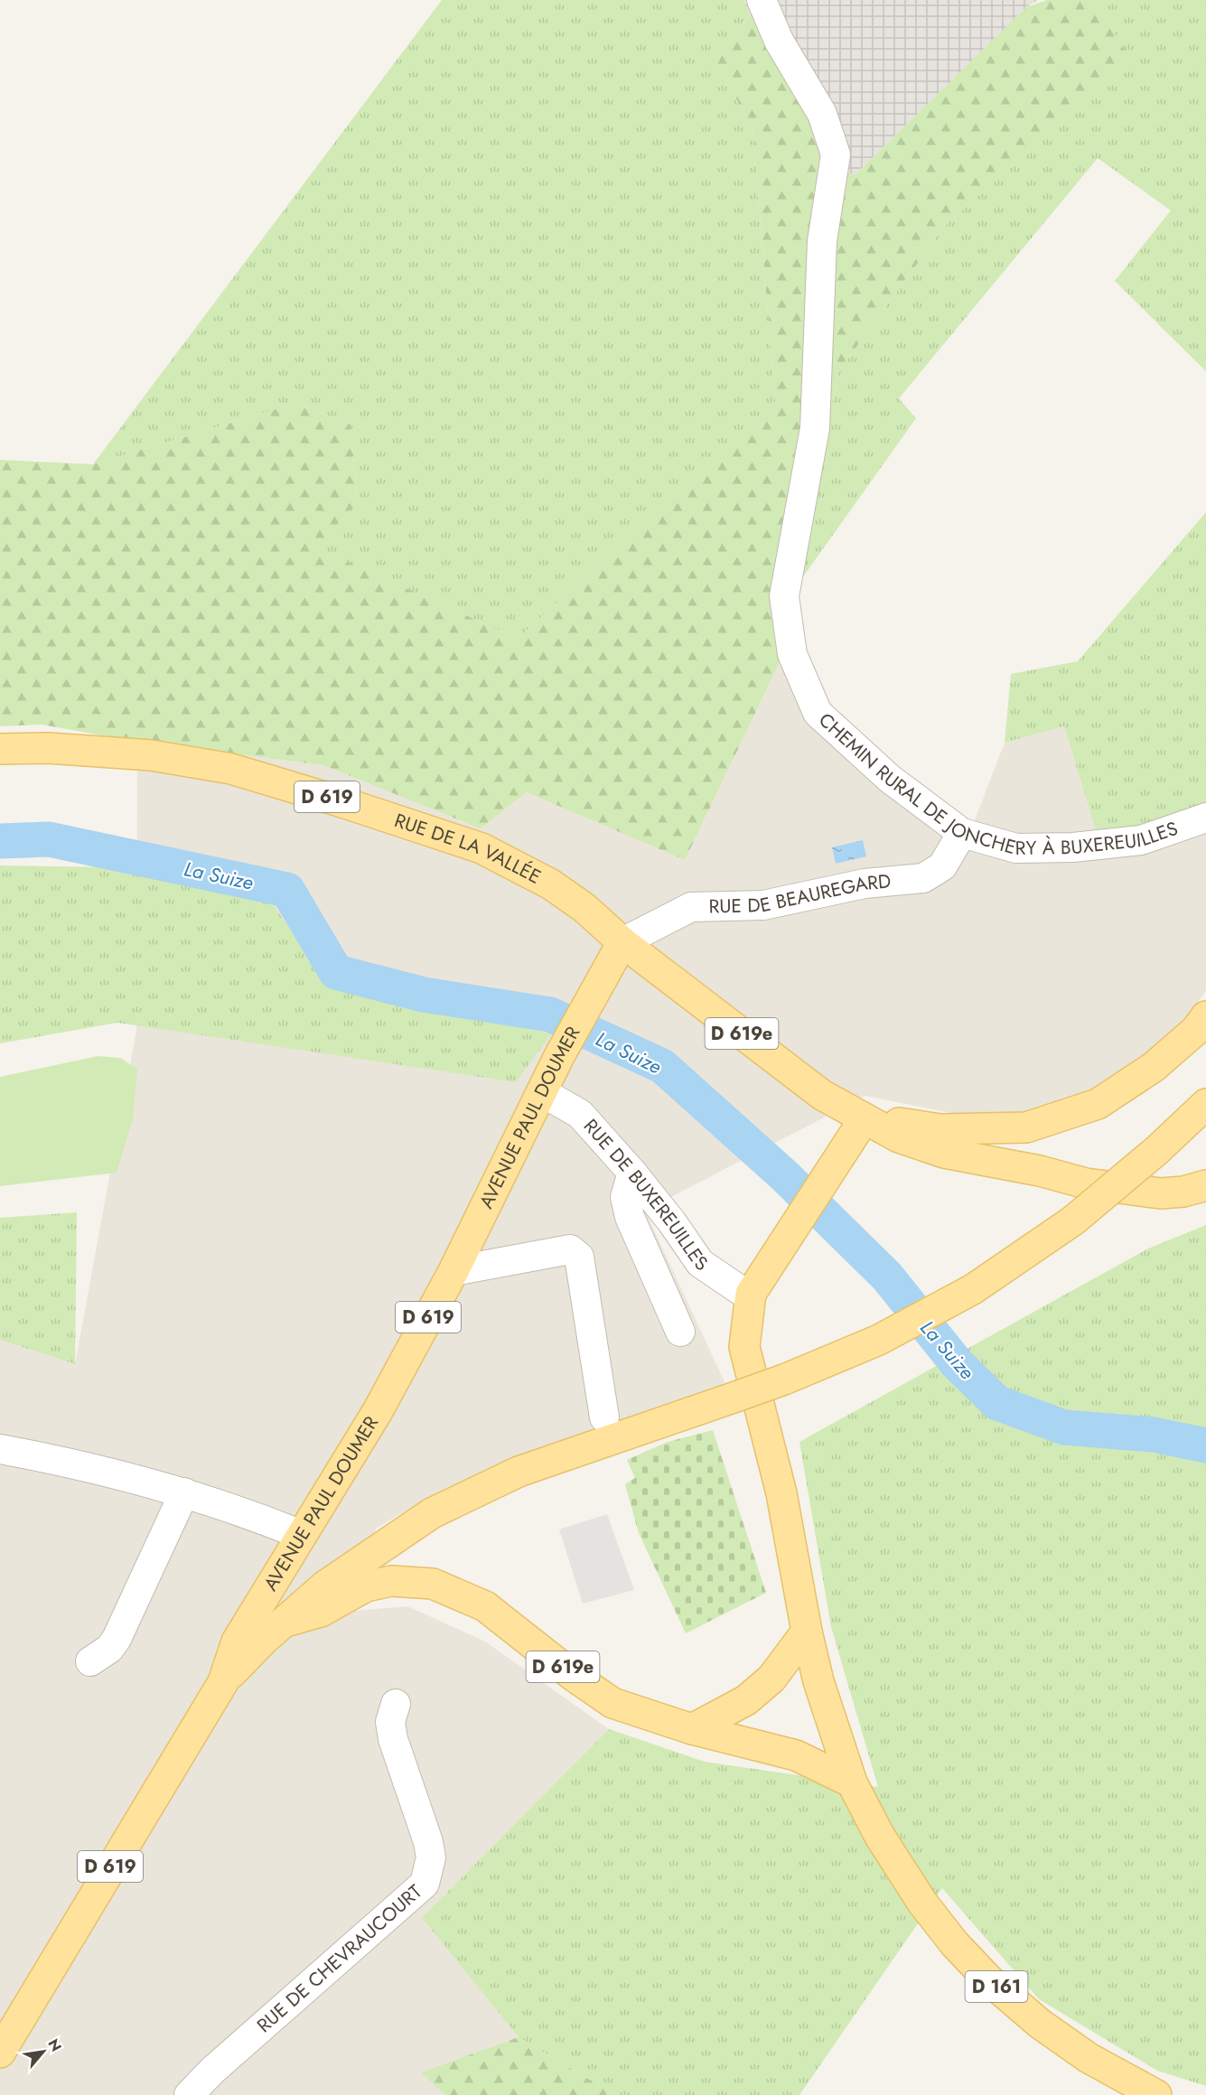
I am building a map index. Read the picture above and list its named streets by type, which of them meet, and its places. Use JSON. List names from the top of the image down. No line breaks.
{"streets":{"main road":["D 619","RUE DE LA VALLÉE","D 619e","AVENUE PAUL DOUMER","D 161"],"street":["CHEMIN RURAL DE JONCHERY À BUXEREUILLES","RUE DE BEAUREGARD","RUE DE BUXEREUILLES","RUE DE CHEVRAUCOURT"]},"crossings":[["CHEMIN RURAL DE JONCHERY À BUXEREUILLES","RUE DE BEAUREGARD"],["RUE DE LA VALLÉE","RUE DE BEAUREGARD"],["RUE DE LA VALLÉE","AVENUE PAUL DOUMER"],["RUE DE BEAUREGARD","AVENUE PAUL DOUMER"],["D 619e","D 161"],["AVENUE PAUL DOUMER","RUE DE BUXEREUILLES"]],"water":["La Suize"],"north":"top right"}
